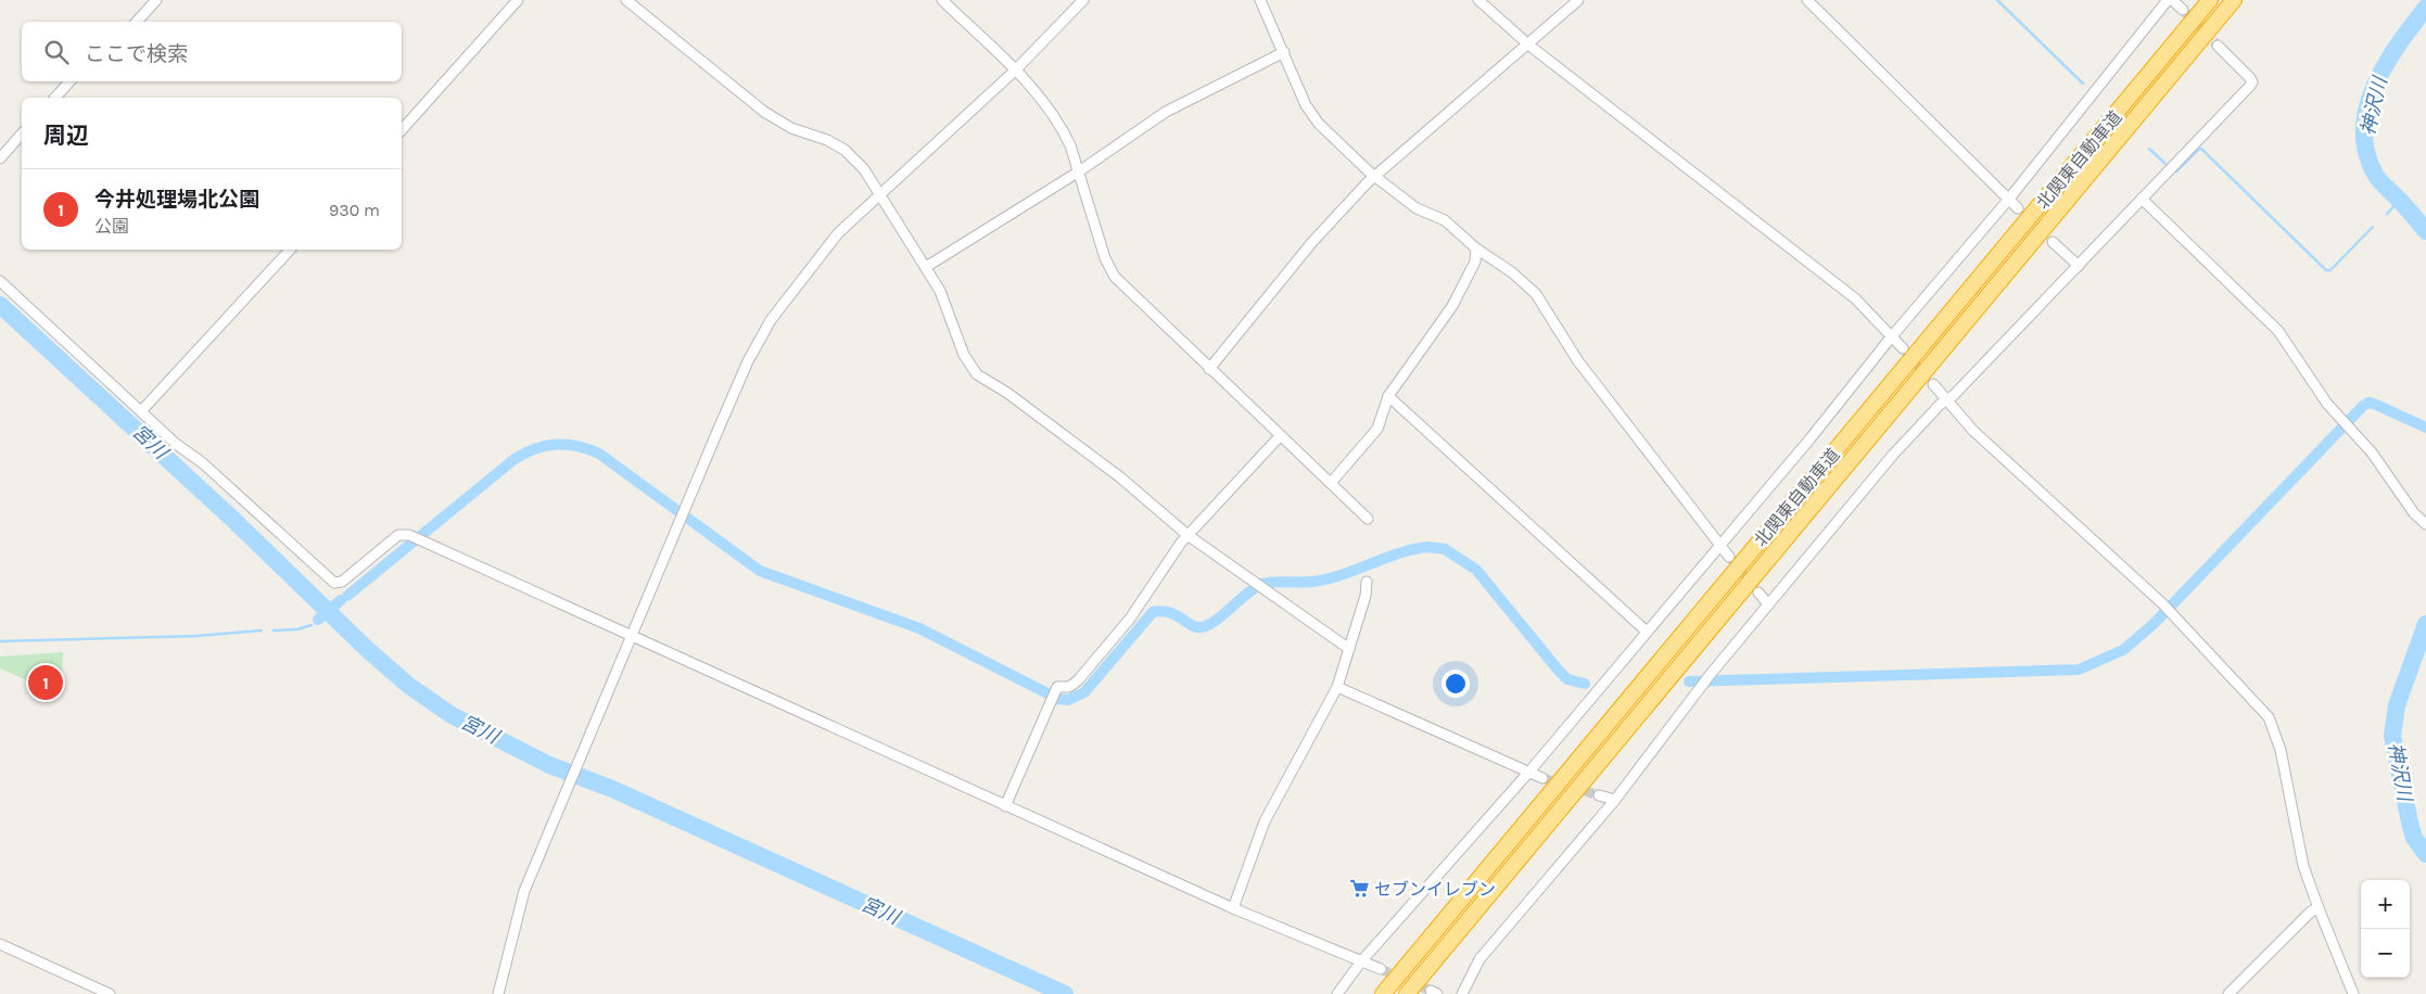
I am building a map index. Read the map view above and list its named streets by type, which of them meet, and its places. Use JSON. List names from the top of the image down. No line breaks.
{"streets":{"highway":["北関東自動車道"]},"water":["神沢川","宮川"],"places":{"supermarket":["セブンイレブン"]},"page":{"search":"ここで検索","heading":"周辺","list":[{"mark":"1","name":"今井処理場北公園","note":"公園","value":"930 m"}],"pins":"1","map_buttons":["+","−"]}}
